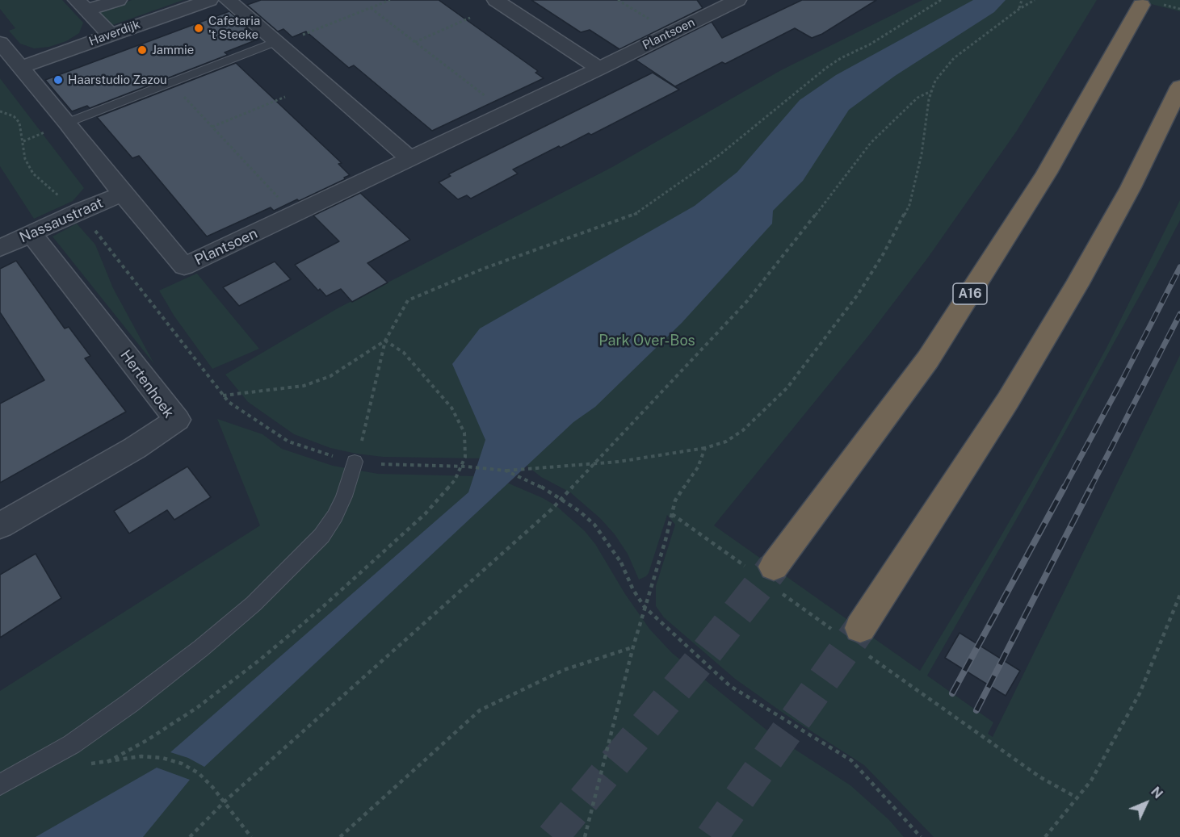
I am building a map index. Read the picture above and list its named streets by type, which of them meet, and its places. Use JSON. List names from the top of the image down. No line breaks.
{"streets":{"highway":["A16"],"street":["Haverdijk","Plantsoen","Nassaustraat","Hertenhoek"]},"crossings":[["Haverdijk","Plantsoen"],["Plantsoen","Nassaustraat"],["Nassaustraat","Hertenhoek"]],"parks":["Park Over-Bos"],"places":["Cafetaria 't Steeke","Jammie","Haarstudio Zazou"],"north":"top right"}
